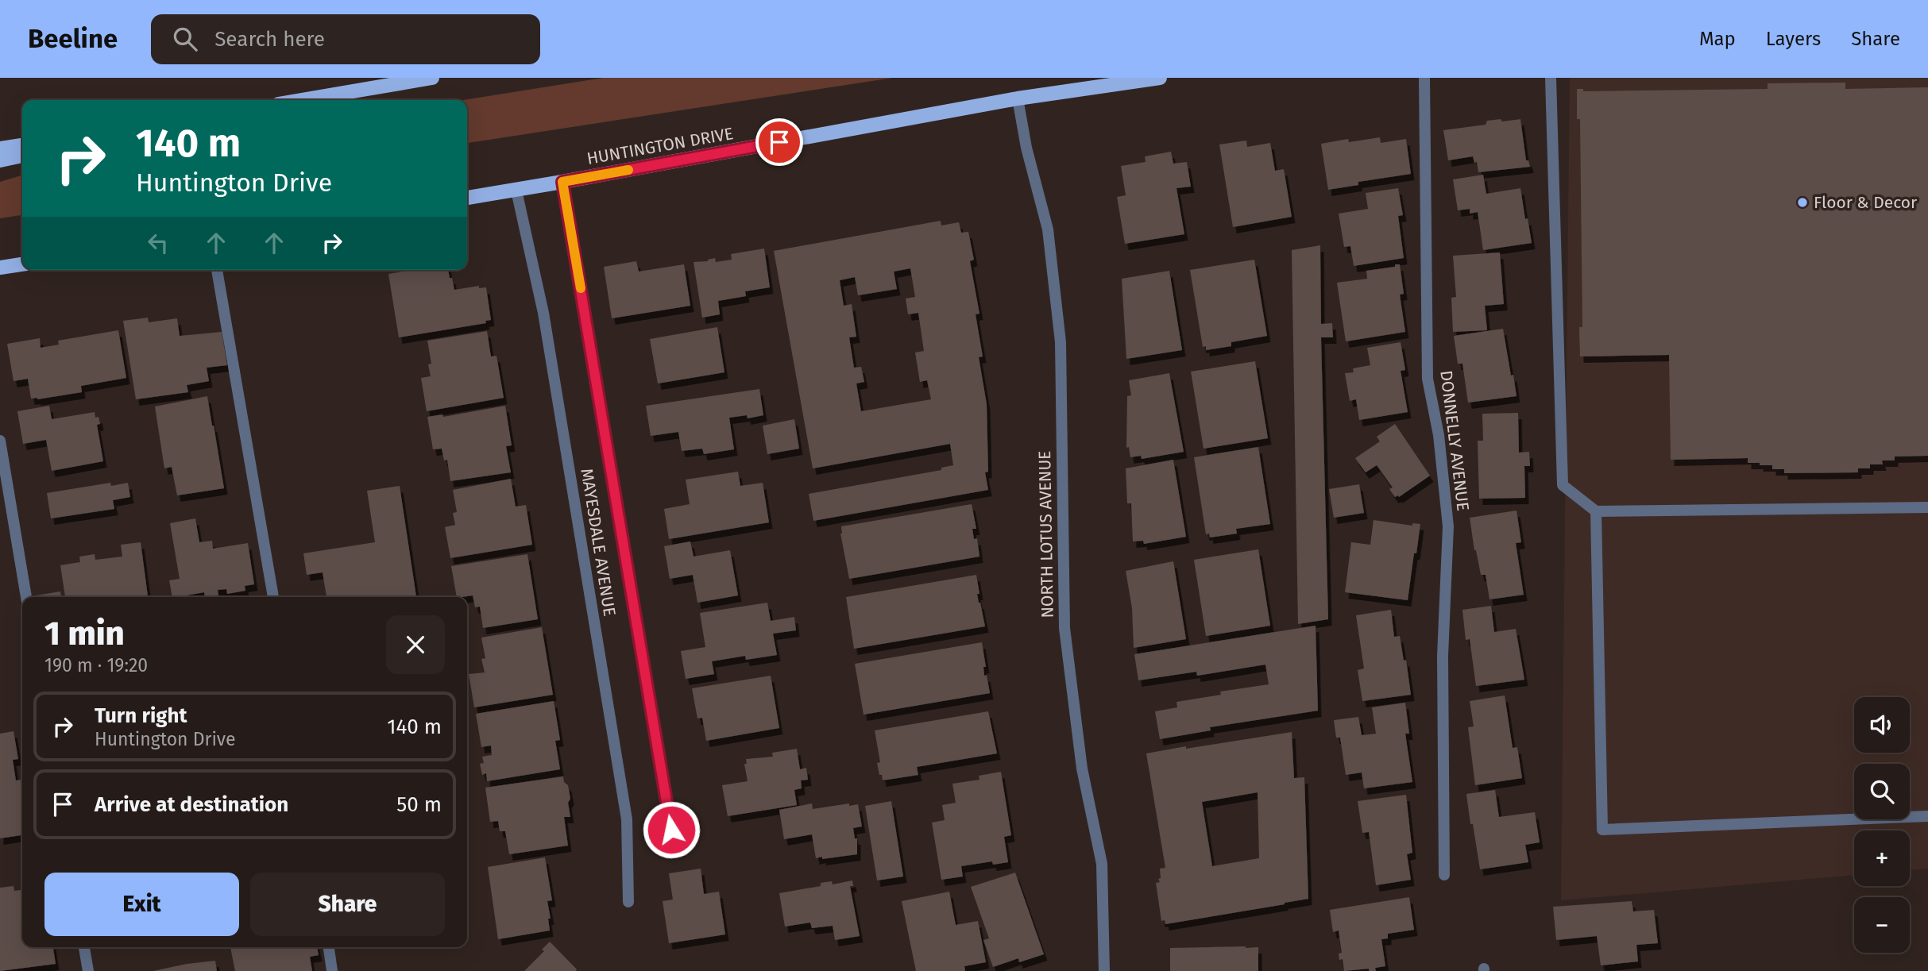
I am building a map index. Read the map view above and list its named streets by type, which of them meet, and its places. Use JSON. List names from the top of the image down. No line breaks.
{"streets":{"main road":["HUNTINGTON DRIVE"],"street":["DONNELLY AVENUE","NORTH LOTUS AVENUE","MAYESDALE AVENUE"]},"crossings":[["HUNTINGTON DRIVE","NORTH LOTUS AVENUE"],["HUNTINGTON DRIVE","MAYESDALE AVENUE"]],"places":["Floor & Decor"],"page":{"header":"Beeline","search":"Search here","nav":["Map","Layers","Share"],"turn":["140 m","Huntington Drive"],"heading":["1 min","190 m · 19:20"],"list":[{"name":"Turn right","note":"Huntington Drive","value":"140 m"},{"name":"Arrive at destination","value":"50 m"}],"map_buttons":["+","−"],"buttons":["Exit","Share"]}}
